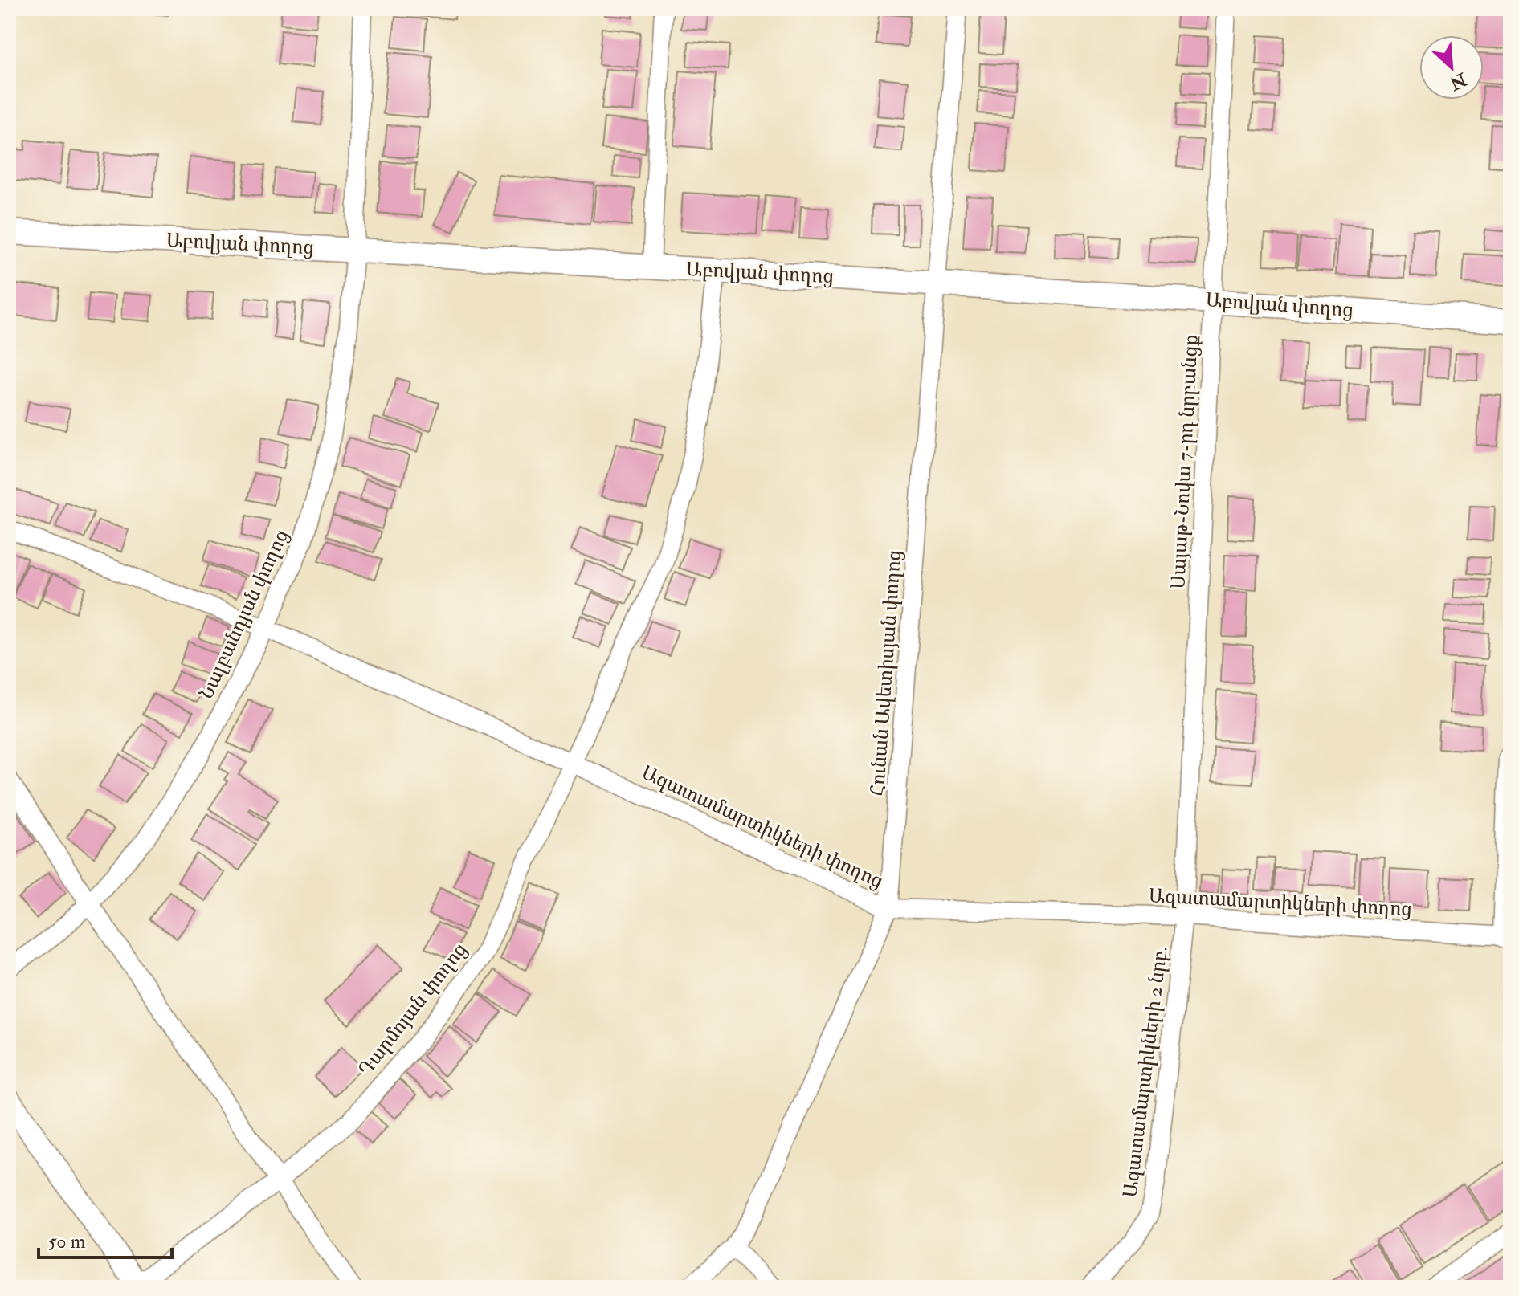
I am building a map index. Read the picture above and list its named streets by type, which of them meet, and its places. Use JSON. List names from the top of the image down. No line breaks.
{"streets":{"main road":["Աբովյան փողոց"],"street":["Սայաթ-Նովա 7-րդ նրբանցք","Նալբանդյան փողոց","Հունան Ավետիսյան փողոց","Ազատամարտիկների փողոց","Դարմոյան փողոց","Ազատամարտիկների 2 նրբ."]},"crossings":[["Աբովյան փողոց","Սայաթ-Նովա 7-րդ նրբանցք"],["Աբովյան փողոց","Նալբանդյան փողոց"],["Աբովյան փողոց","Հունան Ավետիսյան փողոց"],["Աբովյան փողոց","Դարմոյան փողոց"],["Սայաթ-Նովա 7-րդ նրբանցք","Ազատամարտիկների փողոց"],["Սայաթ-Նովա 7-րդ նրբանցք","Ազատամարտիկների 2 նրբ."],["Նալբանդյան փողոց","Ազատամարտիկների փողոց"],["Հունան Ավետիսյան փողոց","Ազատամարտիկների փողոց"],["Ազատամարտիկների փողոց","Դարմոյան փողոց"],["Ազատամարտիկների փողոց","Ազատամարտիկների 2 նրբ."]],"scale_bar":"50 m","north":"bottom right"}
